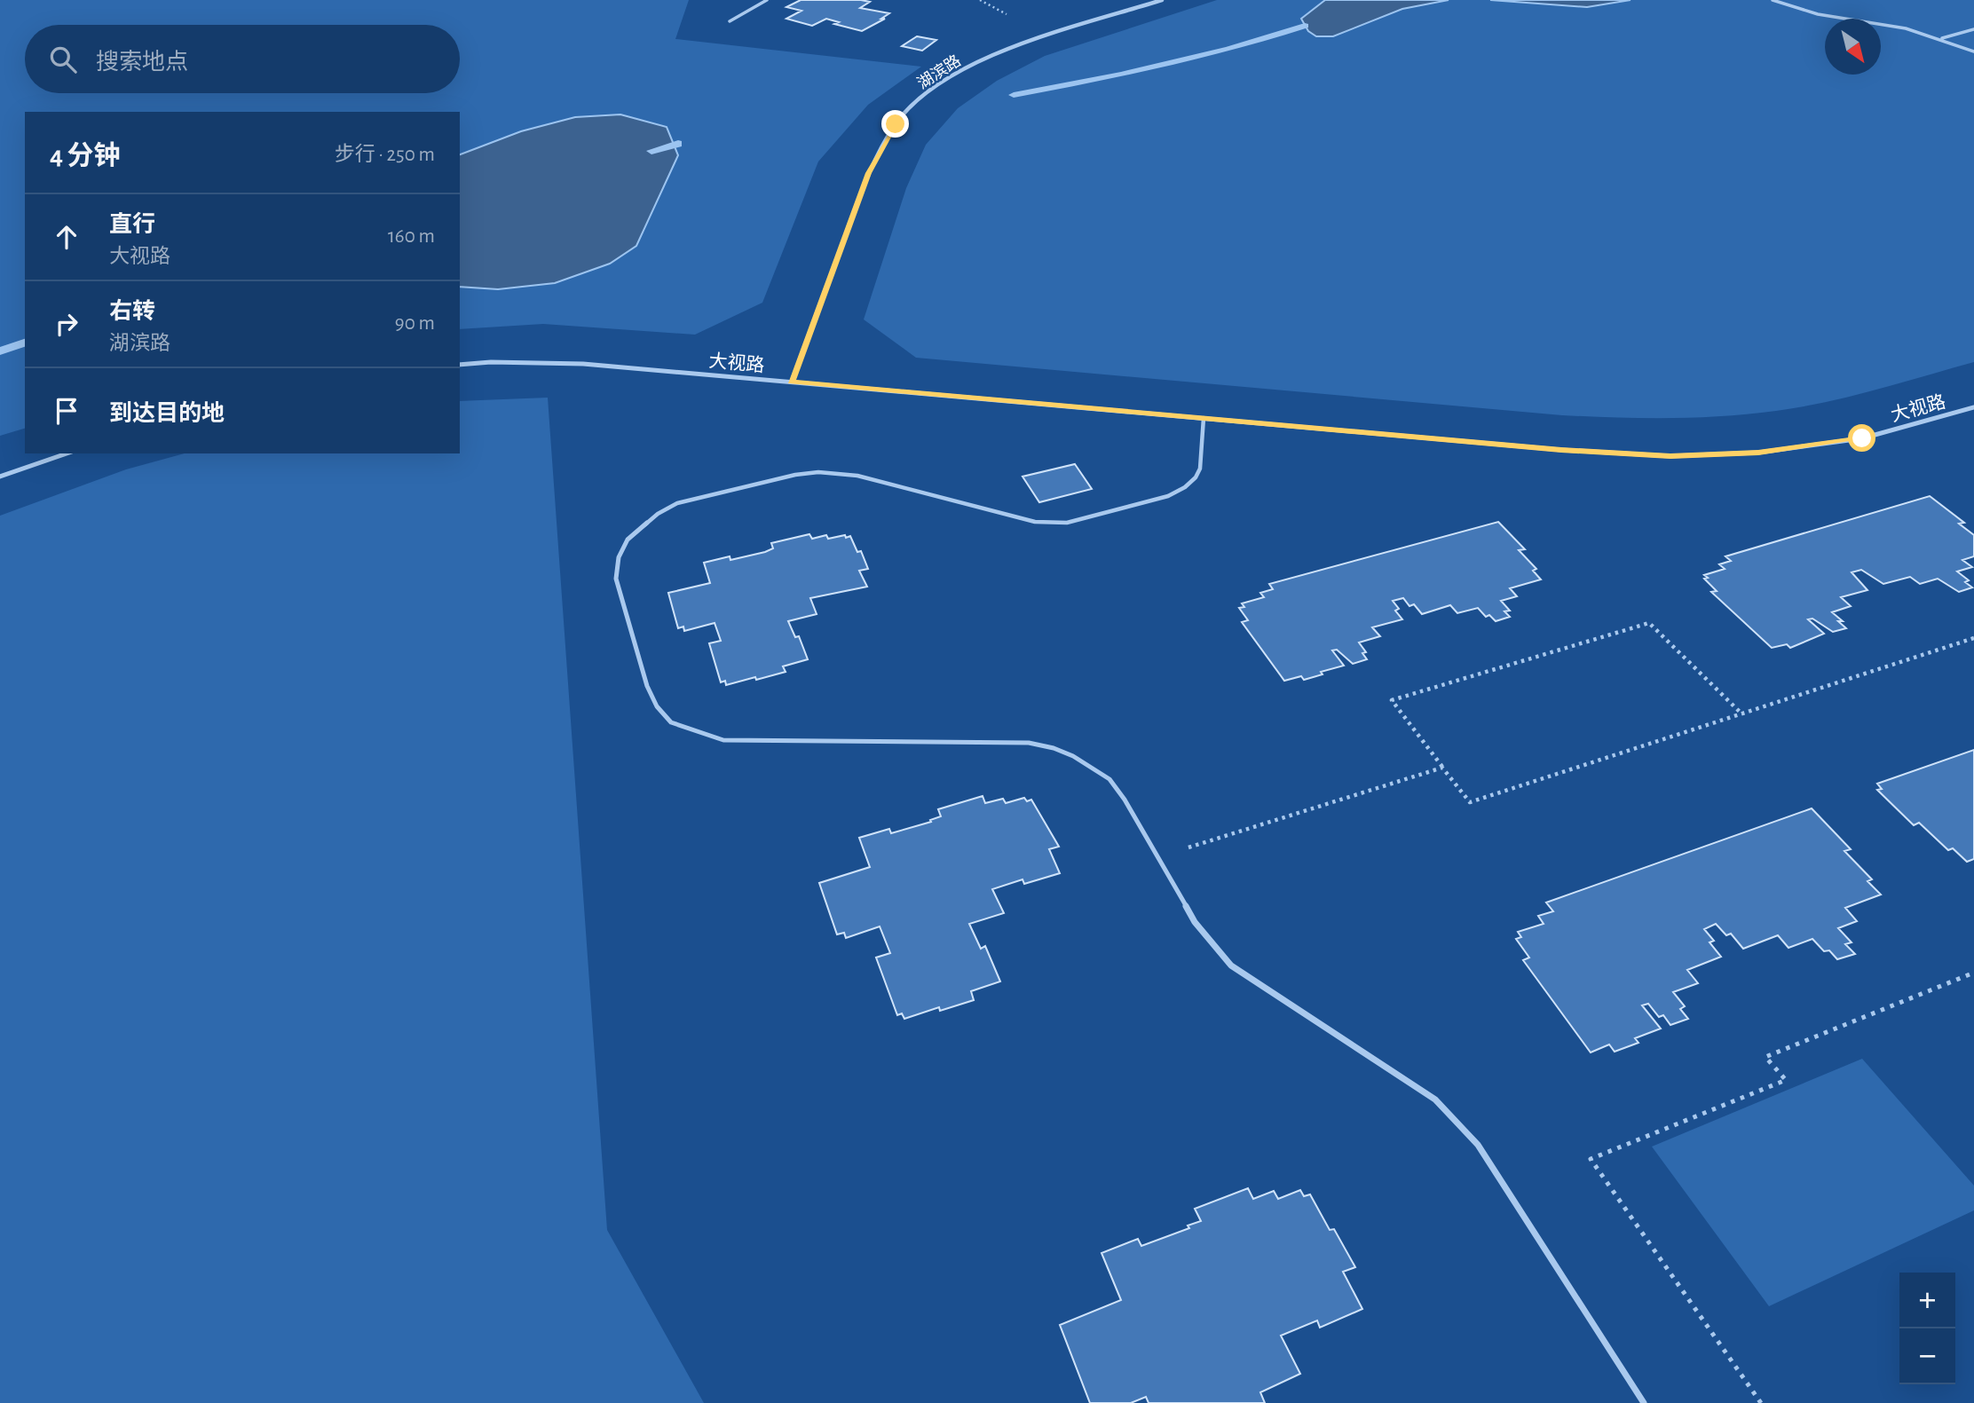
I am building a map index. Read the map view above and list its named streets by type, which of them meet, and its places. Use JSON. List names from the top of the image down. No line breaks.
{"streets":{"street":["湖滨路","大视路"]},"crossings":[["湖滨路","大视路"]],"north":"bottom right","page":{"search":"搜索地点","heading":["4 分钟","步行 · 250 m"],"list":[["直行","大视路","160 m"],["右转","湖滨路","90 m"],"到达目的地"],"map_buttons":["+","−"]}}
